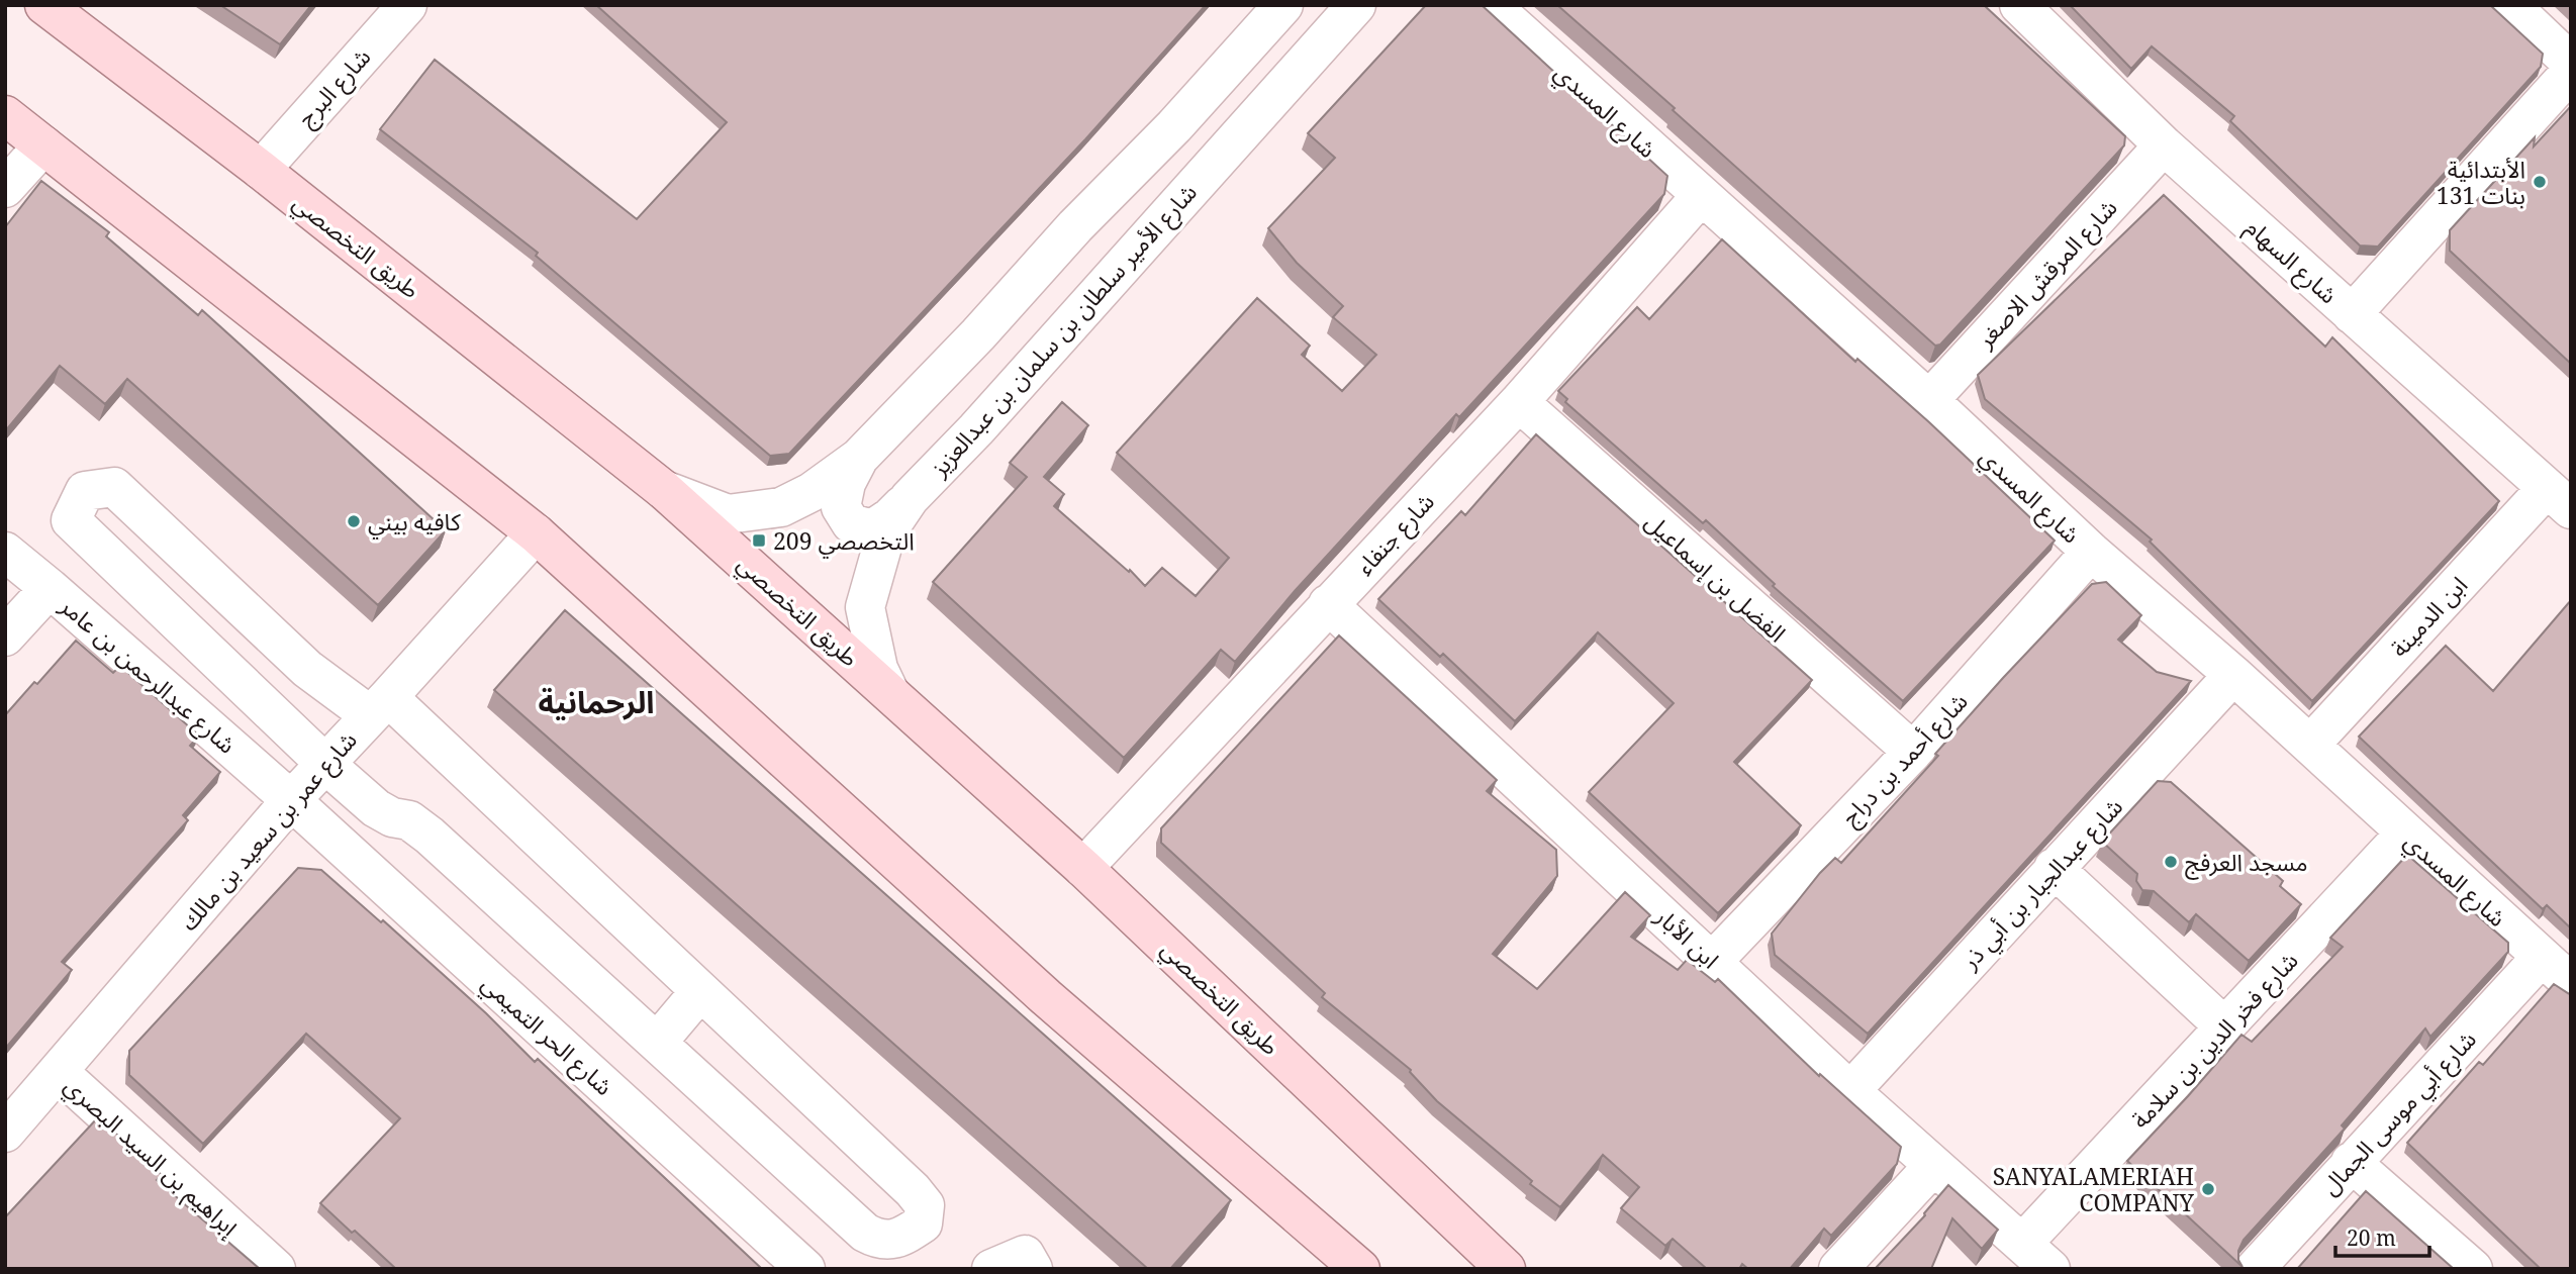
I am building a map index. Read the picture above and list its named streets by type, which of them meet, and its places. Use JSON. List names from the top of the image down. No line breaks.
{"streets":{"main road":["طريق التخصصي"],"street":["شارع البرج","شارع المسدي","شارع السهام","شارع المرقش الاصغر","شارع الأمير سلطان بن سلمان بن عبدالعزيز","شارع جنفاء","الفضل بن إسماعيل","ابن الدمينة","شارع عبدالرحمن بن عامر","شارع أحمد بن دراج","شارع عمر بن سعيد بن مالك","شارع عبدالجبار بن أبي ذر","ابن الأبار","شارع الحر التميمي","شارع فخر الدين بن سلامة","شارع أبي موسى الجمال","إبراهيم بن السيد البصري"]},"crossings":[["شارع البرج","طريق التخصصي"],["شارع المسدي","شارع المرقش الاصغر"],["شارع المسدي","شارع جنفاء"],["شارع المسدي","ابن الدمينة"],["شارع المسدي","شارع أحمد بن دراج"],["شارع المسدي","شارع عبدالجبار بن أبي ذر"],["شارع المسدي","شارع فخر الدين بن سلامة"],["شارع المسدي","شارع أبي موسى الجمال"],["طريق التخصصي","شارع الأمير سلطان بن سلمان بن عبدالعزيز"],["طريق التخصصي","شارع جنفاء"],["شارع السهام","شارع المرقش الاصغر"],["شارع السهام","ابن الدمينة"],["شارع جنفاء","الفضل بن إسماعيل"],["شارع جنفاء","ابن الأبار"],["الفضل بن إسماعيل","شارع أحمد بن دراج"],["شارع عبدالرحمن بن عامر","شارع عمر بن سعيد بن مالك"],["شارع عبدالرحمن بن عامر","شارع الحر التميمي"],["شارع أحمد بن دراج","ابن الأبار"],["شارع عمر بن سعيد بن مالك","شارع الحر التميمي"],["شارع عمر بن سعيد بن مالك","إبراهيم بن السيد البصري"],["شارع عبدالجبار بن أبي ذر","ابن الأبار"],["ابن الأبار","شارع فخر الدين بن سلامة"]],"districts":["الرحمانية"],"places":{"other":["الأبتدائية 131 بنات","كافيه بيني","مسجد العرفج","SANYALAMERIAH COMPANY"],"transit":["التخصصي 209"]},"scale_bar":"20 m"}
